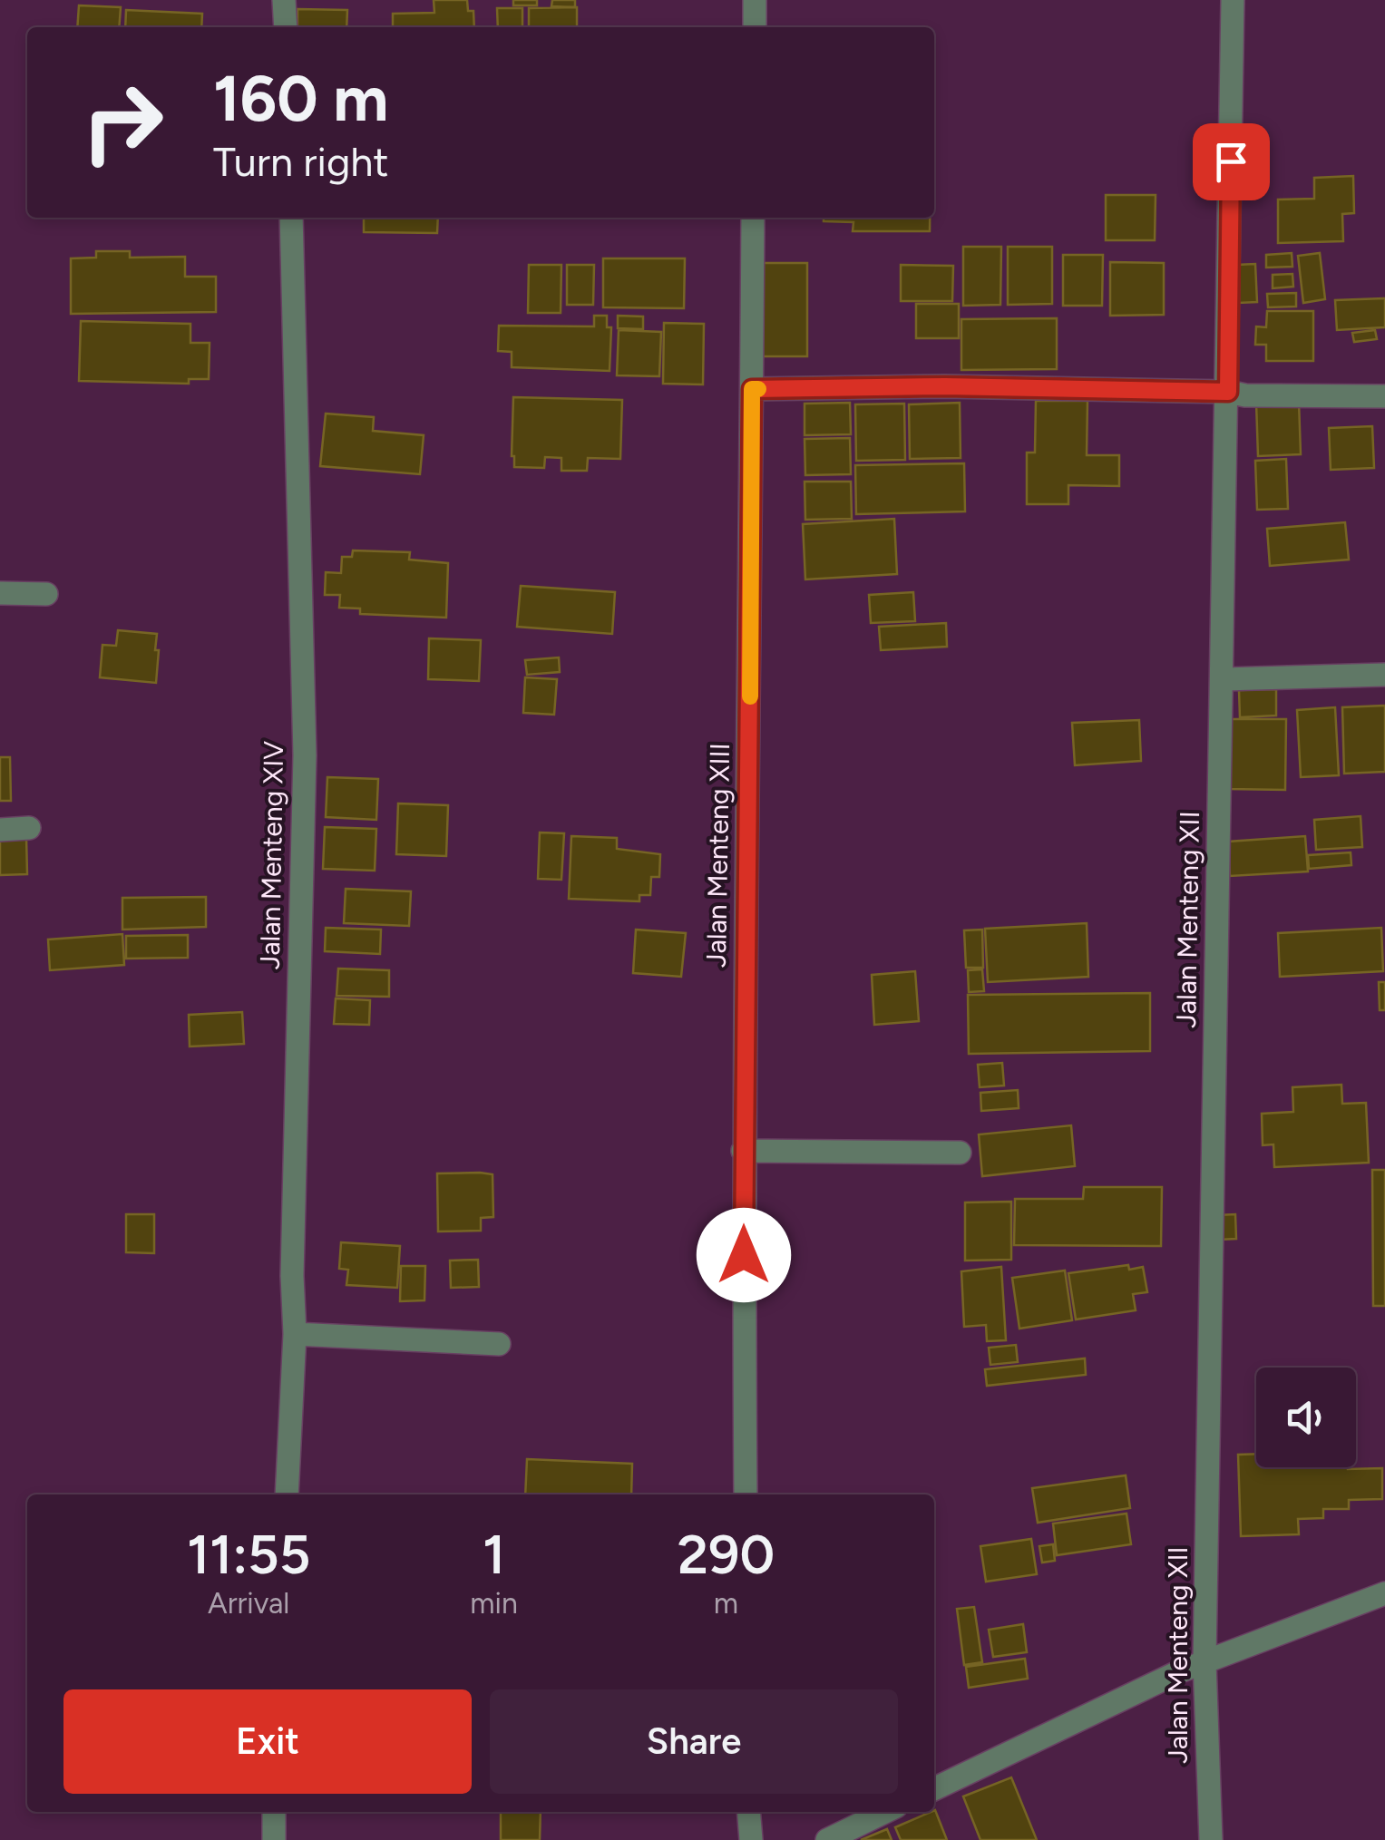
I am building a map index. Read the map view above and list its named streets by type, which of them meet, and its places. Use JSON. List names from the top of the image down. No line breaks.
{"streets":{"street":["Jalan Menteng XIV","Jalan Menteng XIII","Jalan Menteng XII"]},"page":{"turn":["160 m","Turn right"],"eta":["11:55","Arrival","1","min","290","m"],"buttons":["Exit","Share"]}}
